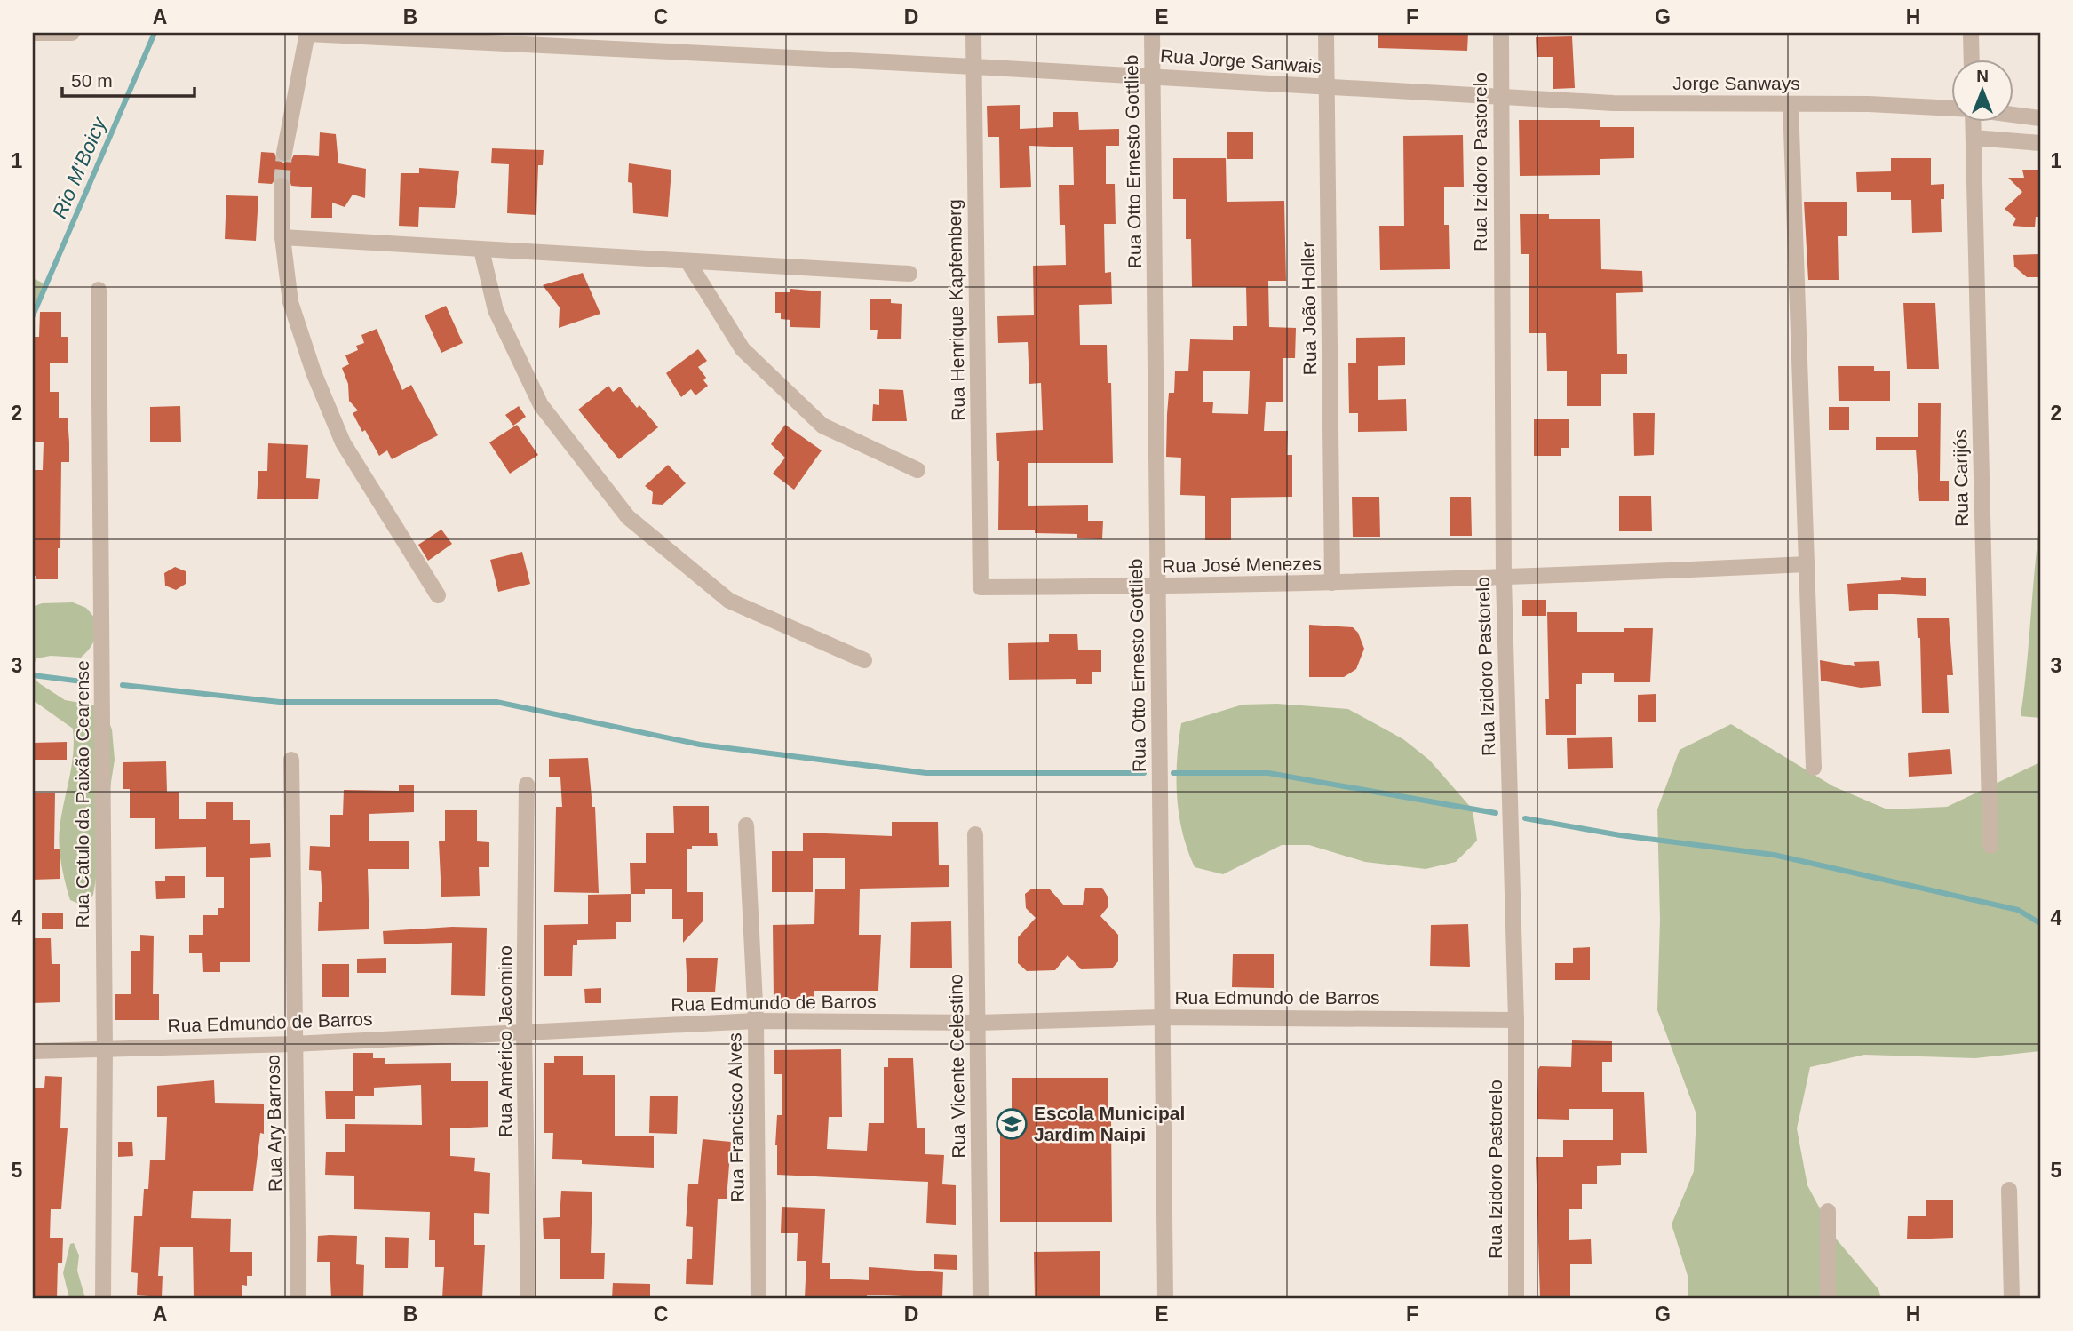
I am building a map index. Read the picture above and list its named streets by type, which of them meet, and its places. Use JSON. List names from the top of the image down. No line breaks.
{"streets":{"street":["Rua Jorge Sanwais","Jorge Sanways","Rua Otto Ernesto Gottlieb","Rua Izidoro Pastorelo","Rua João Holler","Rua Henrique Kapfemberg","Rua Carijós","Rua José Menezes","Rua Catulo da Paixão Cearense","Rua Edmundo de Barros","Rua Américo Jacomino","Rua Vicente Celestino","Rua Francisco Alves","Rua Ary Barroso"]},"crossings":[["Rua Jorge Sanwais","Jorge Sanways"],["Rua Jorge Sanwais","Rua Otto Ernesto Gottlieb"],["Rua Jorge Sanwais","Rua Izidoro Pastorelo"],["Rua Jorge Sanwais","Rua João Holler"],["Rua Jorge Sanwais","Rua Henrique Kapfemberg"],["Jorge Sanways","Rua Izidoro Pastorelo"],["Rua Otto Ernesto Gottlieb","Rua José Menezes"],["Rua Otto Ernesto Gottlieb","Rua Edmundo de Barros"],["Rua Izidoro Pastorelo","Rua José Menezes"],["Rua Izidoro Pastorelo","Rua Edmundo de Barros"],["Rua João Holler","Rua José Menezes"],["Rua Henrique Kapfemberg","Rua José Menezes"],["Rua Catulo da Paixão Cearense","Rua Edmundo de Barros"],["Rua Edmundo de Barros","Rua Américo Jacomino"],["Rua Edmundo de Barros","Rua Vicente Celestino"],["Rua Edmundo de Barros","Rua Francisco Alves"],["Rua Edmundo de Barros","Rua Ary Barroso"]],"water":["Rio M'Boicy"],"places":{"school or university":["Escola Municipal Jardim Naipi"]},"scale_bar":"50 m","north":"top","grid":{"columns":["A","B","C","D","E","F","G","H"],"rows":["1","2","3","4","5"]}}
